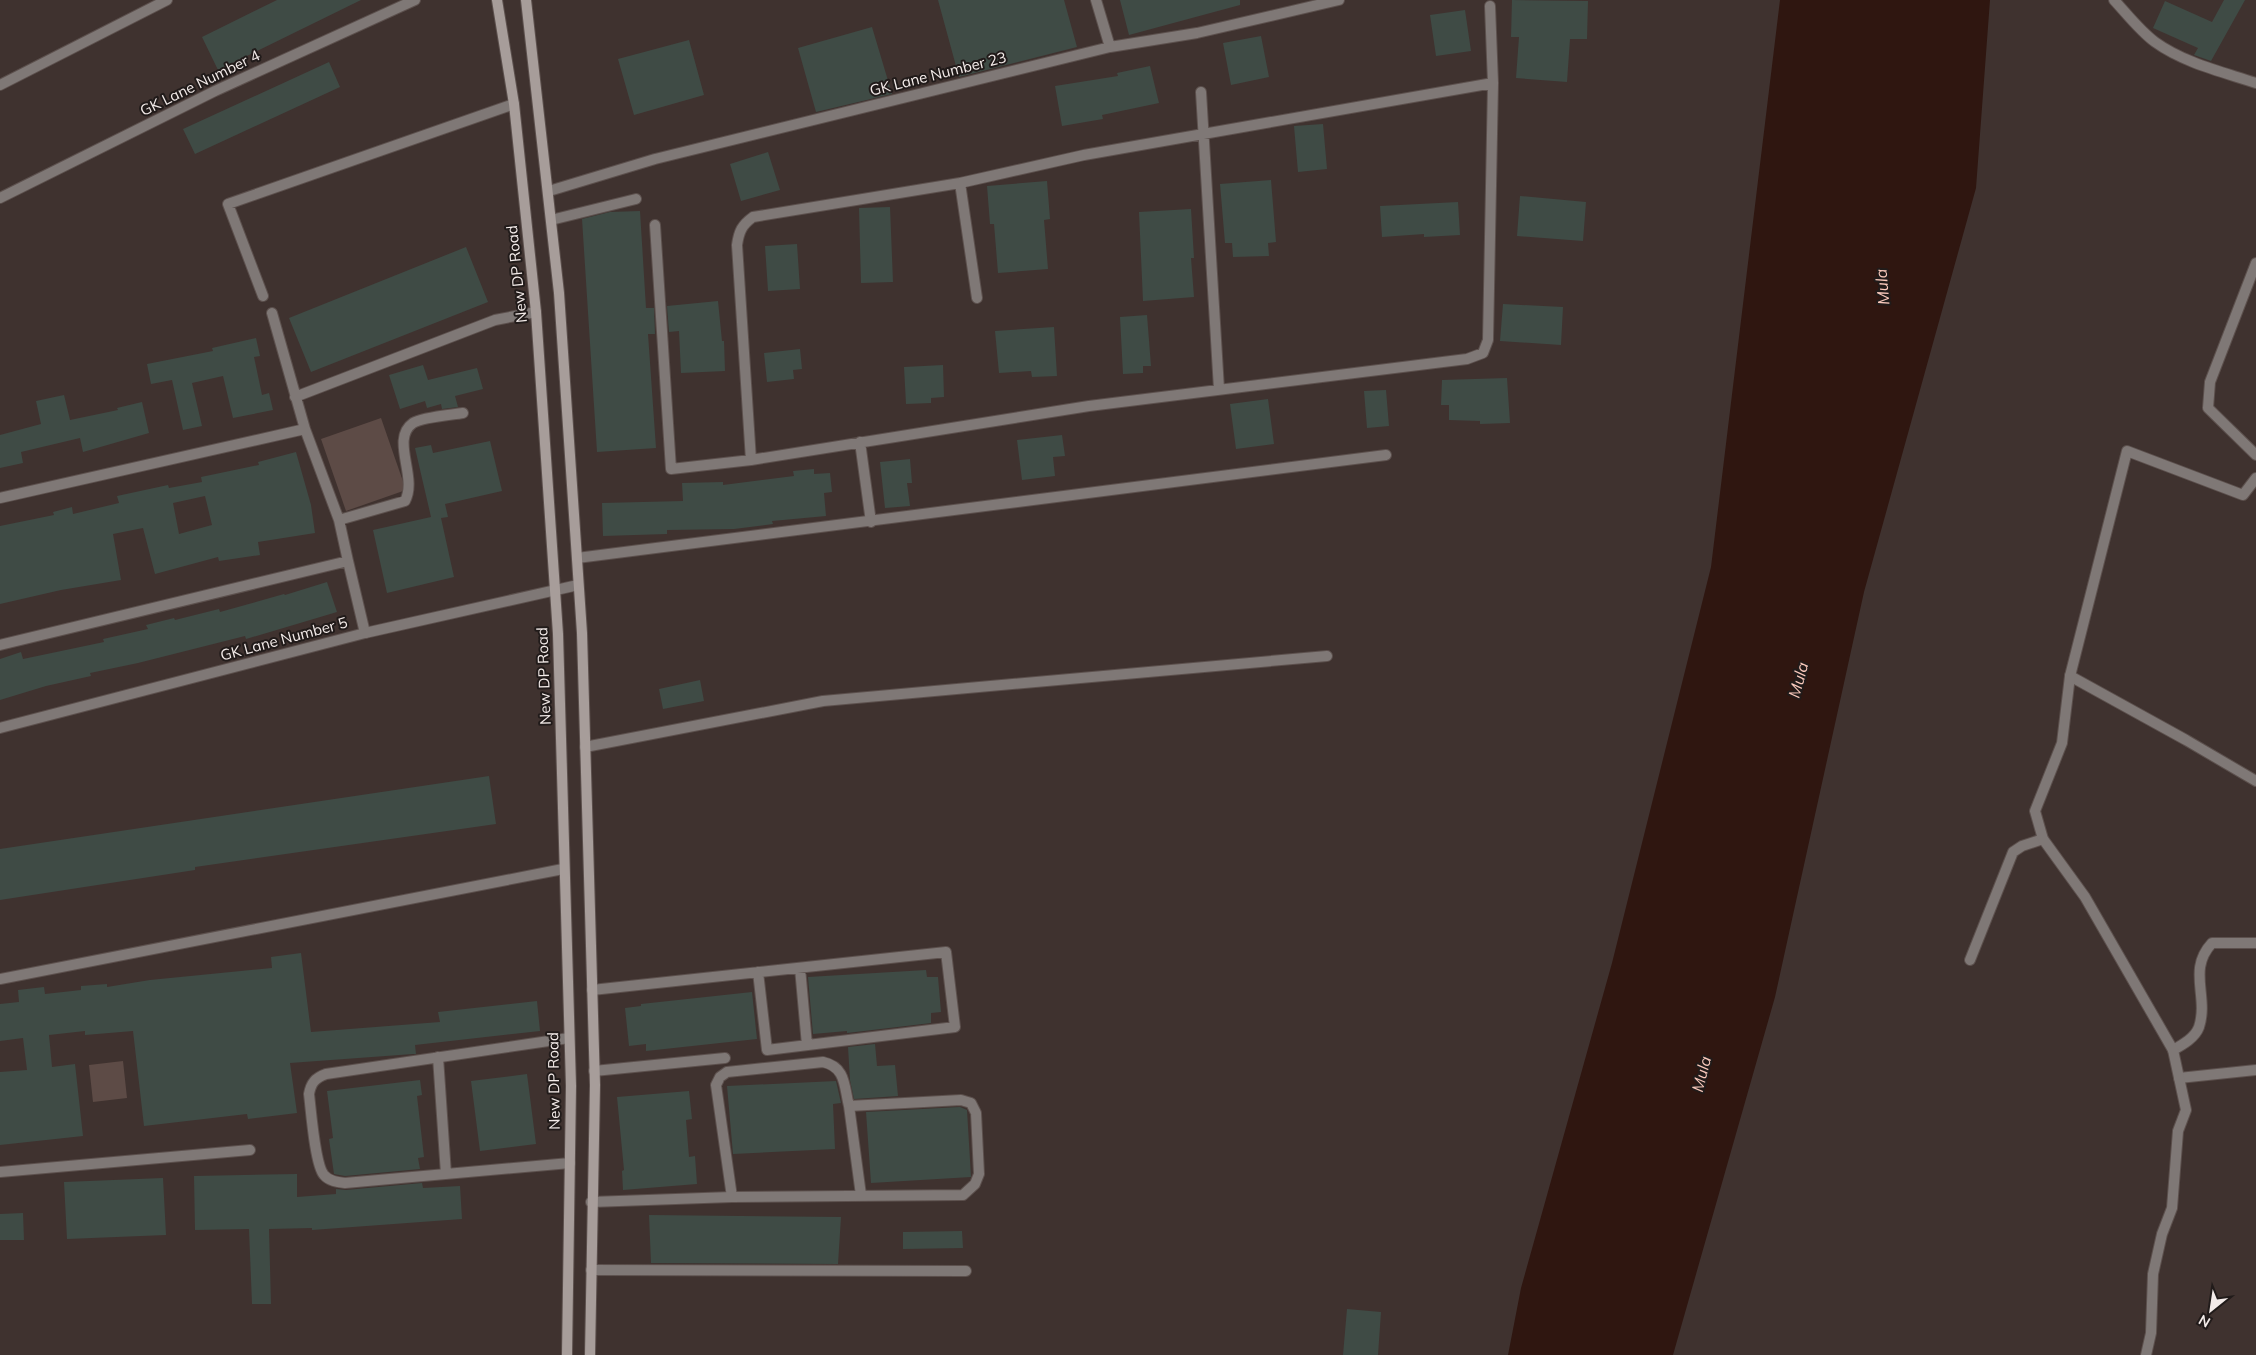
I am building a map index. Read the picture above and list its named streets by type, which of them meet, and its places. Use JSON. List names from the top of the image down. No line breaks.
{"streets":{"main road":["New DP Road"],"street":["GK Lane Number 23","GK Lane Number 4","GK Lane Number 5"]},"crossings":[["New DP Road","GK Lane Number 5"]],"water":["Mula"],"north":"bottom left"}
